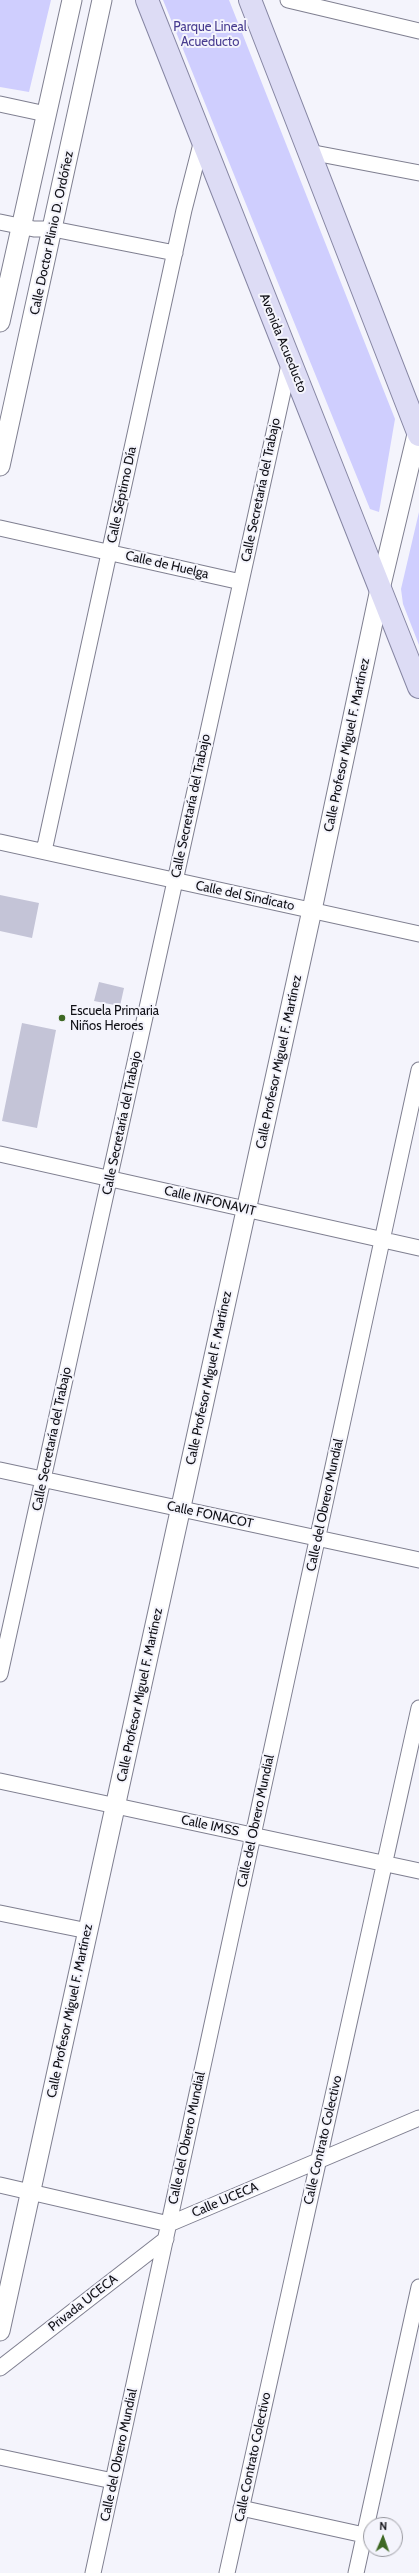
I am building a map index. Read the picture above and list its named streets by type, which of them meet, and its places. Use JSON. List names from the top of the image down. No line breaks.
{"streets":{"main road":["Avenida Acueducto"],"street":["Calle Doctor Plinio D. Ordóñez","Calle Secretaría del Trabajo","Calle Séptimo Día","Calle de Huelga","Calle Profesor Miguel F. Martínez","Calle del Sindicato","Calle INFONAVIT","Calle del Obrero Mundial","Calle FONACOT","Calle IMSS","Calle Contrato Colectivo","Calle UCECA","Privada UCECA"]},"crossings":[["Avenida Acueducto","Calle Secretaría del Trabajo"],["Avenida Acueducto","Calle Séptimo Día"],["Avenida Acueducto","Calle Profesor Miguel F. Martínez"],["Calle Secretaría del Trabajo","Calle de Huelga"],["Calle Secretaría del Trabajo","Calle del Sindicato"],["Calle Secretaría del Trabajo","Calle INFONAVIT"],["Calle Secretaría del Trabajo","Calle FONACOT"],["Calle Séptimo Día","Calle de Huelga"],["Calle Séptimo Día","Calle del Sindicato"],["Calle Profesor Miguel F. Martínez","Calle del Sindicato"],["Calle Profesor Miguel F. Martínez","Calle INFONAVIT"],["Calle Profesor Miguel F. Martínez","Calle FONACOT"],["Calle Profesor Miguel F. Martínez","Calle IMSS"],["Calle INFONAVIT","Calle del Obrero Mundial"],["Calle del Obrero Mundial","Calle FONACOT"],["Calle del Obrero Mundial","Calle IMSS"],["Calle del Obrero Mundial","Calle UCECA"],["Calle del Obrero Mundial","Privada UCECA"],["Calle IMSS","Calle Contrato Colectivo"],["Calle Contrato Colectivo","Calle UCECA"]],"parks":["Parque Lineal Acueducto"],"places":["Escuela Primaria Niños Heroes"],"north":"top"}
